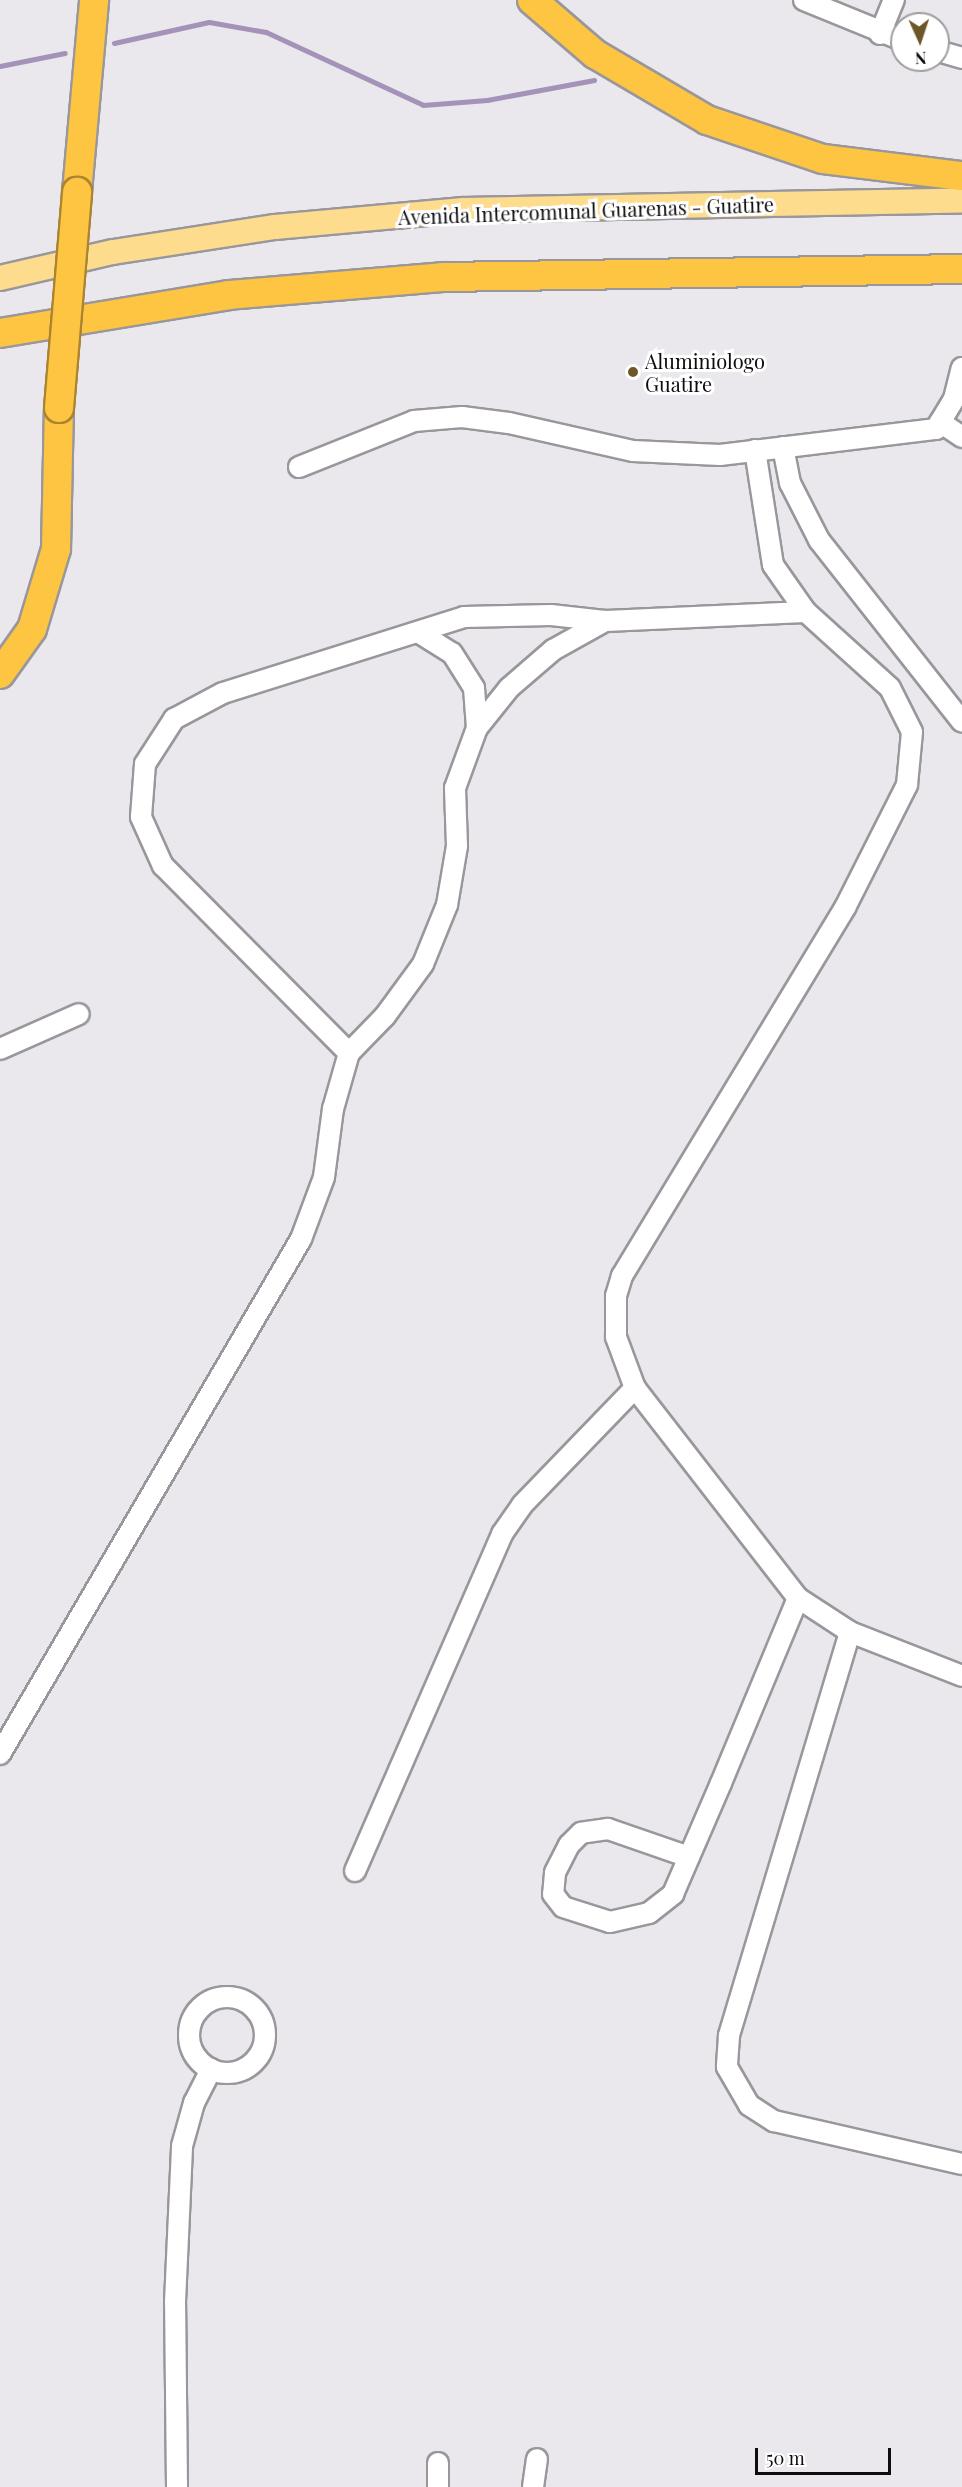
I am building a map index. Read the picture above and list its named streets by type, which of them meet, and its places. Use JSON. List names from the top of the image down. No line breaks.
{"streets":{"main road":["Avenida Intercomunal Guarenas - Guatire"]},"places":["Aluminiologo Guatire"],"scale_bar":"50 m","north":"bottom"}
